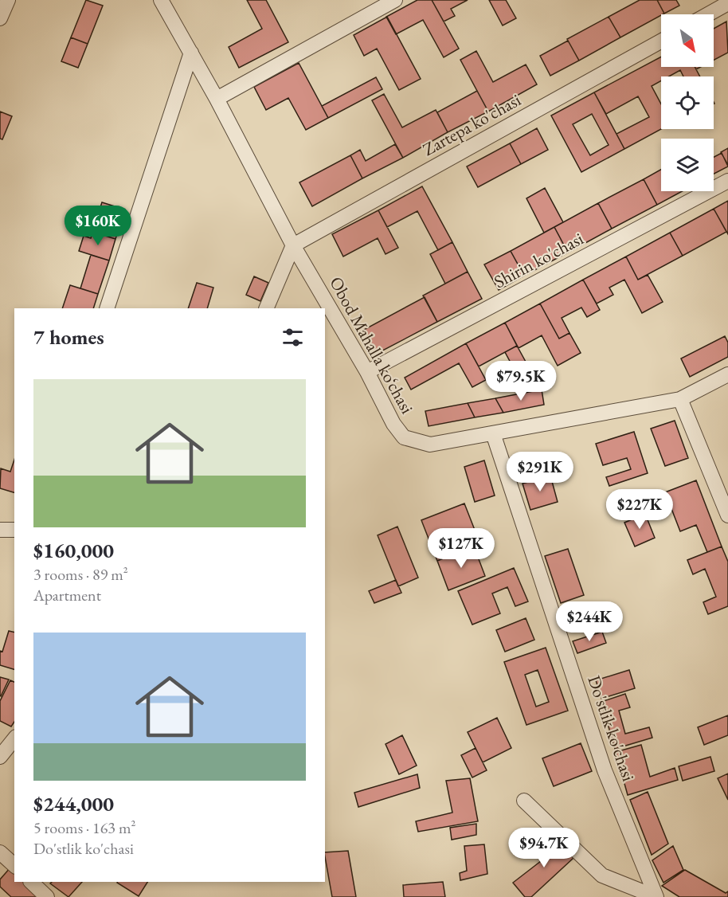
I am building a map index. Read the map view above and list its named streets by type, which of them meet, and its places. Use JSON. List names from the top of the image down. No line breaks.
{"streets":{"street":["Zartepa ko'chasi","Shirin ko'chasi","Obod Mahalla ko‘chasi","Do'stlik ko'chasi"]},"crossings":[["Zartepa ko'chasi","Obod Mahalla ko‘chasi"],["Shirin ko'chasi","Obod Mahalla ko‘chasi"],["Obod Mahalla ko‘chasi","Do'stlik ko'chasi"]],"north":"bottom right","page":{"price":["$160K","$79.5K","$291K","$227K","$127K","$244K","$94.7K"],"heading":"7 homes","list":[{"name":"$160,000","note":"3 rooms · 89 m² · Apartment"},{"name":"$244,000","note":"5 rooms · 163 m² · Do'stlik ko'chasi"}]}}
